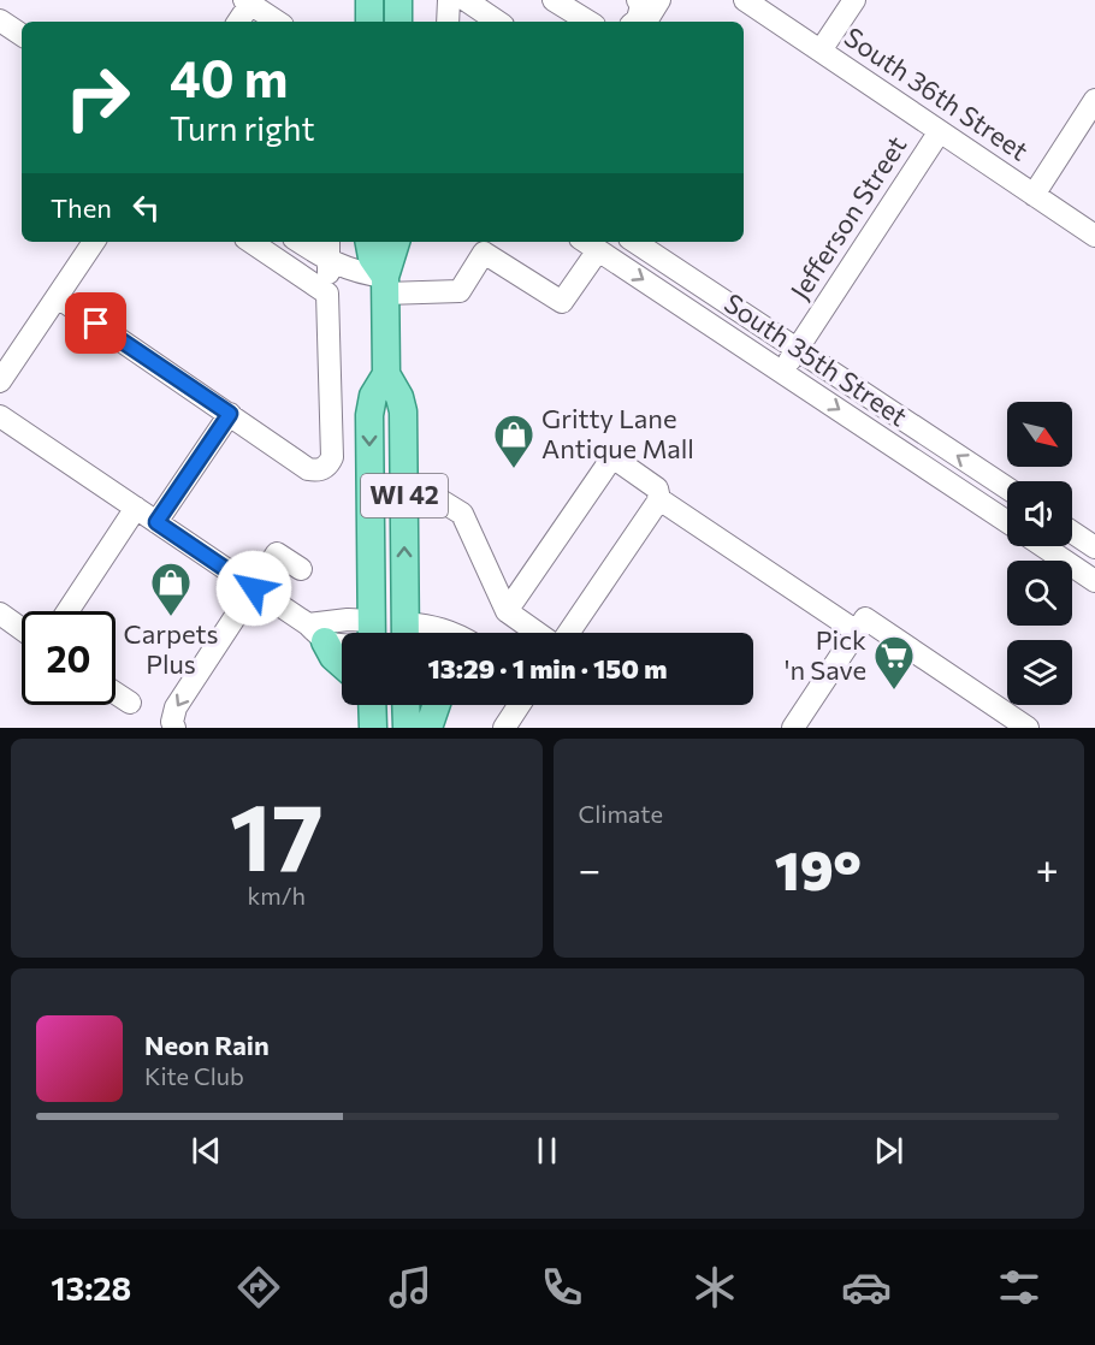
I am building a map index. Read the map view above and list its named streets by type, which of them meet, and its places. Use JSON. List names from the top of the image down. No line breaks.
{"streets":{"main road":["WI 42"],"street":["South 36th Street","Jefferson Street","South 35th Street"]},"crossings":[["South 36th Street","Jefferson Street"],["Jefferson Street","South 35th Street"]],"places":{"shop":["Gritty Lane Antique Mall","Carpets Plus"],"supermarket":["Pick 'n Save"]},"north":"bottom right","page":{"turn":["40 m","Turn right"],"then":"Then","limit":"20","trip":"13:29 · 1 min · 150 m","tile":[["17","km/h"],"Climate"],"heat":["−","19°","+"],"song":["Neon Rain","Kite Club"],"tabs":"13:28"}}
